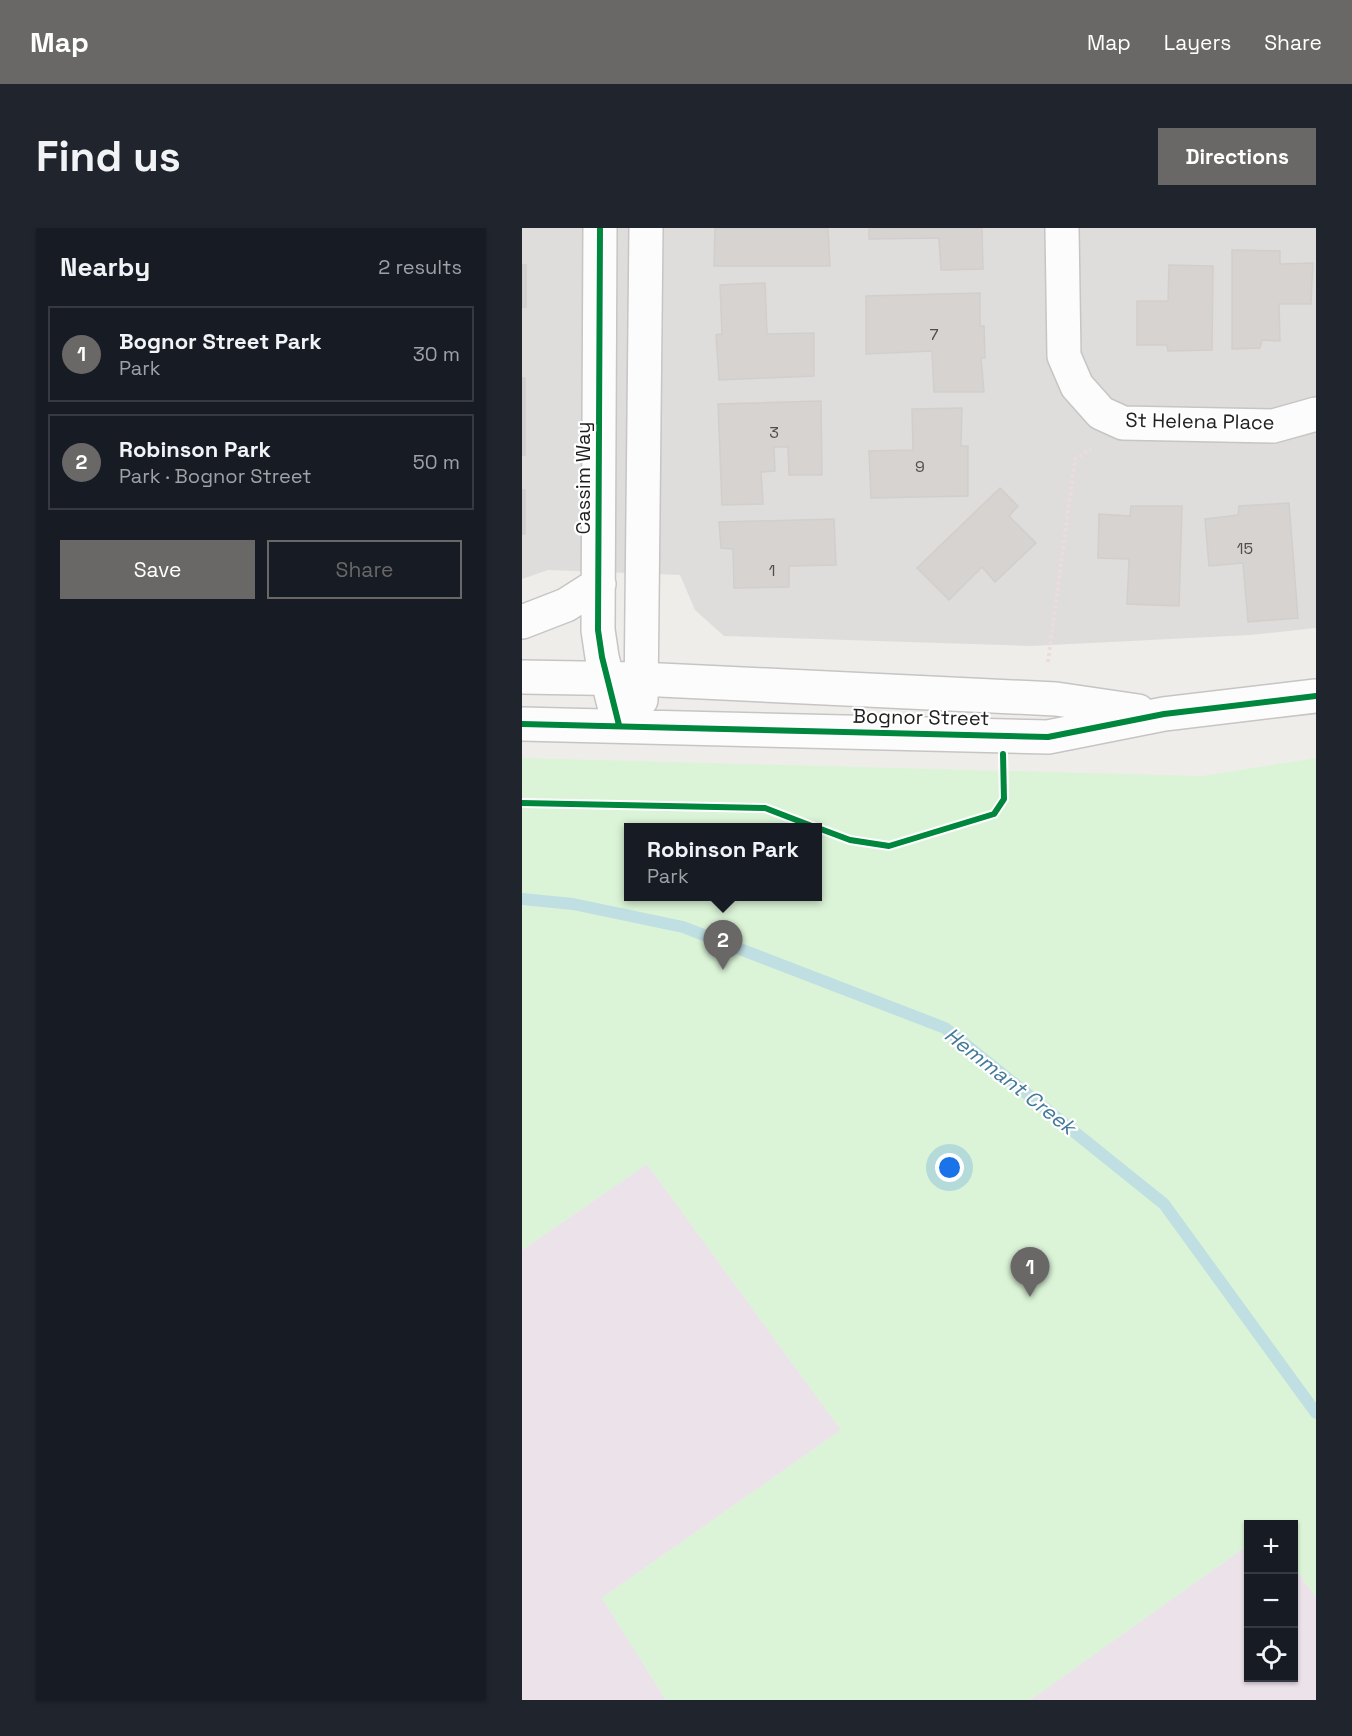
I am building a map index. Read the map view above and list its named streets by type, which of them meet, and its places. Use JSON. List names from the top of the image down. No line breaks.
{"streets":{"street":["St Helena Place","Cassim Way","Bognor Street"]},"crossings":[["Cassim Way","Bognor Street"]],"water":["Hemmant Creek"],"house_numbers":["7","3","9","15","1"],"page":{"header":"Map","nav":["Map","Layers","Share"],"buttons":["Directions",["Save","Share"]],"title":"Find us","heading":["Nearby","2 results"],"list":[{"mark":"1","name":"Bognor Street Park","note":"Park","value":"30 m"},{"mark":"2","name":"Robinson Park","note":"Park · Bognor Street","value":"50 m"}],"popup":["Robinson Park","Park"],"pins":["2","1"],"map_buttons":["+","−"]}}
